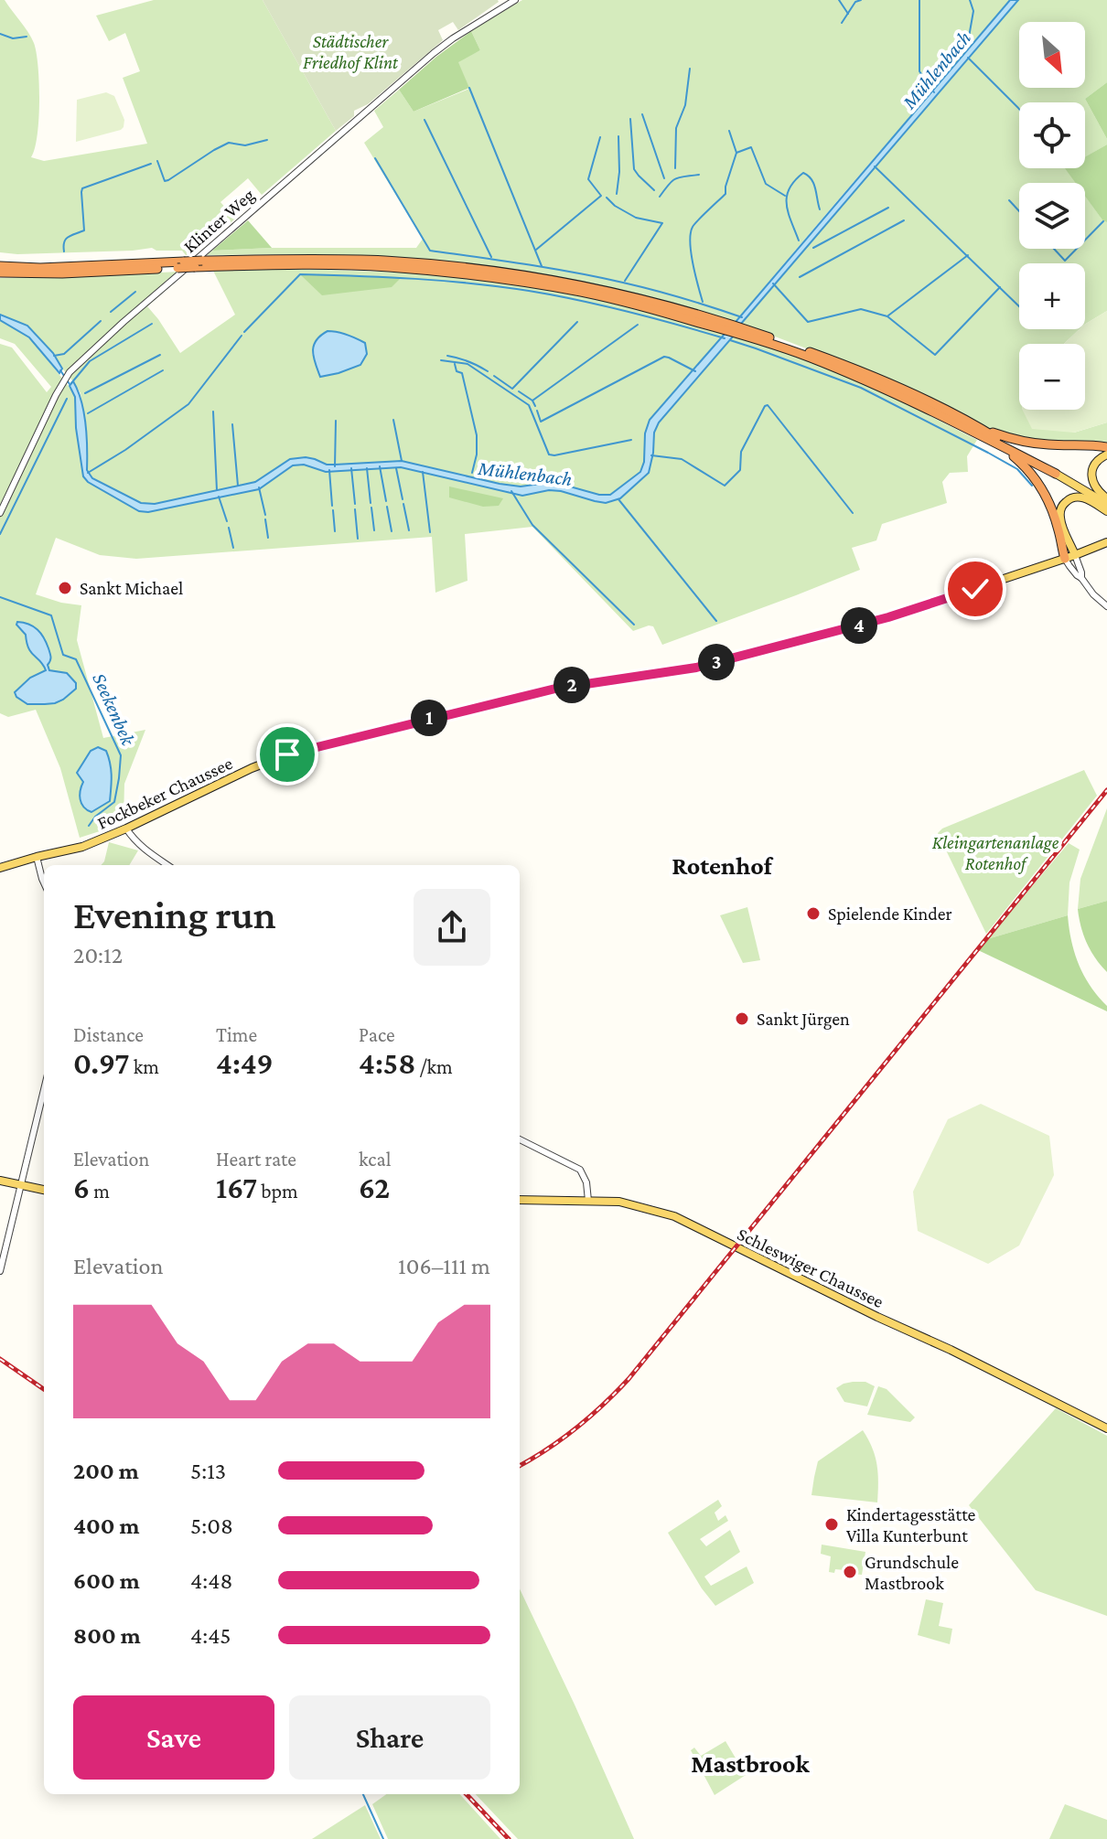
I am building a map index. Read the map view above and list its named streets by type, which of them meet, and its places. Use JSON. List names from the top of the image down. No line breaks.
{"streets":{"main road":["Fockbeker Chaussee","Schleswiger Chaussee"],"street":["Klinter Weg"]},"districts":["Rotenhof","Mastbrook"],"water":["Mühlenbach","Seekenbek"],"parks":["Städtischer Friedhof Klint","Kleingartenanlage Rotenhof"],"places":["Sankt Michael","Spielende Kinder","Sankt Jürgen","Kindertagesstätte Villa Kunterbunt","Grundschule Mastbrook"],"north":"bottom right","page":{"map_buttons":["+","−"],"pins":["4","3","2","1"],"heading":["Evening run","20:12"],"stats":[["Distance","0.97 km"],["Time","4:49"],["Pace","4:58 /km"],["Elevation","6 m"],["Heart rate","167 bpm"],["kcal","62"]],"chart":["Elevation","106–111 m"],"list":[{"name":"200 m","note":"5:13"},{"name":"400 m","note":"5:08"},{"name":"600 m","note":"4:48"},{"name":"800 m","note":"4:45"}],"buttons":["Save","Share"]}}
